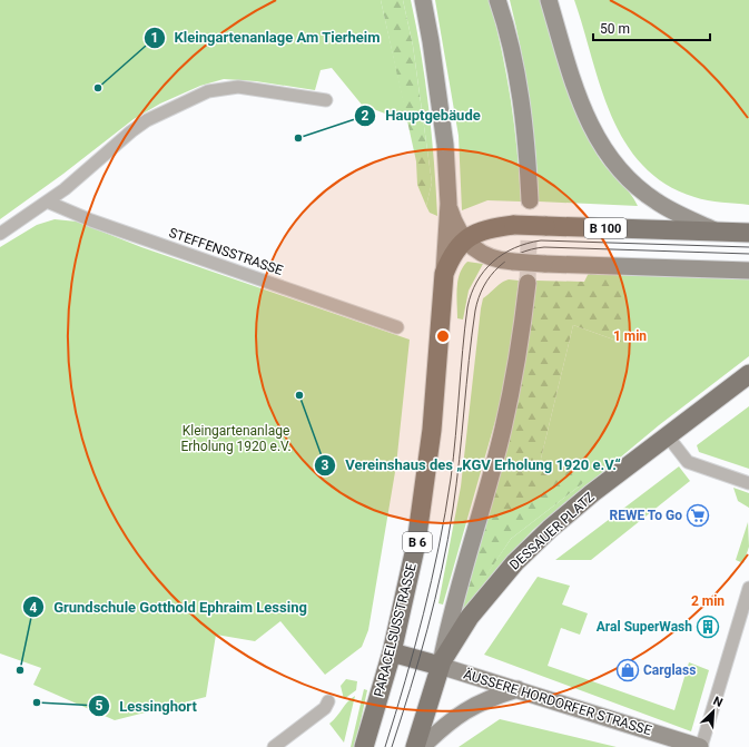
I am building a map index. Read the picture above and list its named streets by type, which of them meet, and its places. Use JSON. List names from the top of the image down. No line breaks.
{"streets":{"main road":["B 100","DESSAUER PLATZ","B 6","PARACELSUSSTRASSE","ÄUSSERE HORDORFER STRASSE"],"street":["STEFFENSSTRASSE"]},"crossings":[["B 100","PARACELSUSSTRASSE"],["DESSAUER PLATZ","ÄUSSERE HORDORFER STRASSE"]],"parks":["Kleingartenanlage Erholung 1920 e.V."],"places":{"other":["Kleingartenanlage Am Tierheim","Hauptgebäude","Vereinshaus des „KGV Erholung 1920 e.V.“","Grundschule Gotthold Ephraim Lessing","Lessinghort"],"supermarket":["REWE To Go"],"building":["Aral SuperWash"],"shop":["Carglass"]},"scale_bar":"50 m","north":"top right","rings":["1 min","2 min"]}
